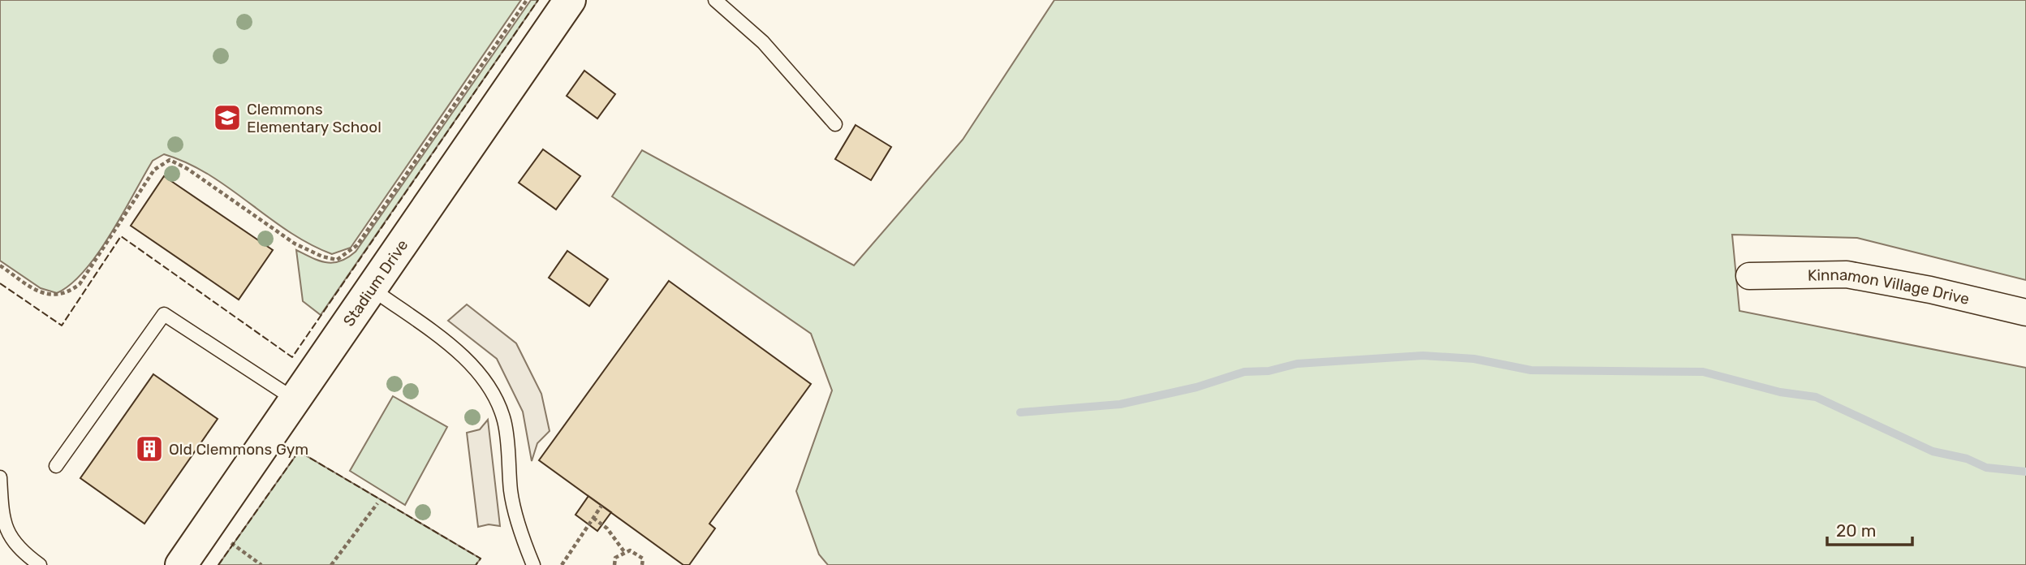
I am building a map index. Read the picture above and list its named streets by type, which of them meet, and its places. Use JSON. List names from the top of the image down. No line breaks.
{"streets":{"street":["Stadium Drive","Kinnamon Village Drive"]},"places":{"school or university":["Clemmons Elementary School"],"building":["Old Clemmons Gym"]},"scale_bar":"20 m"}
